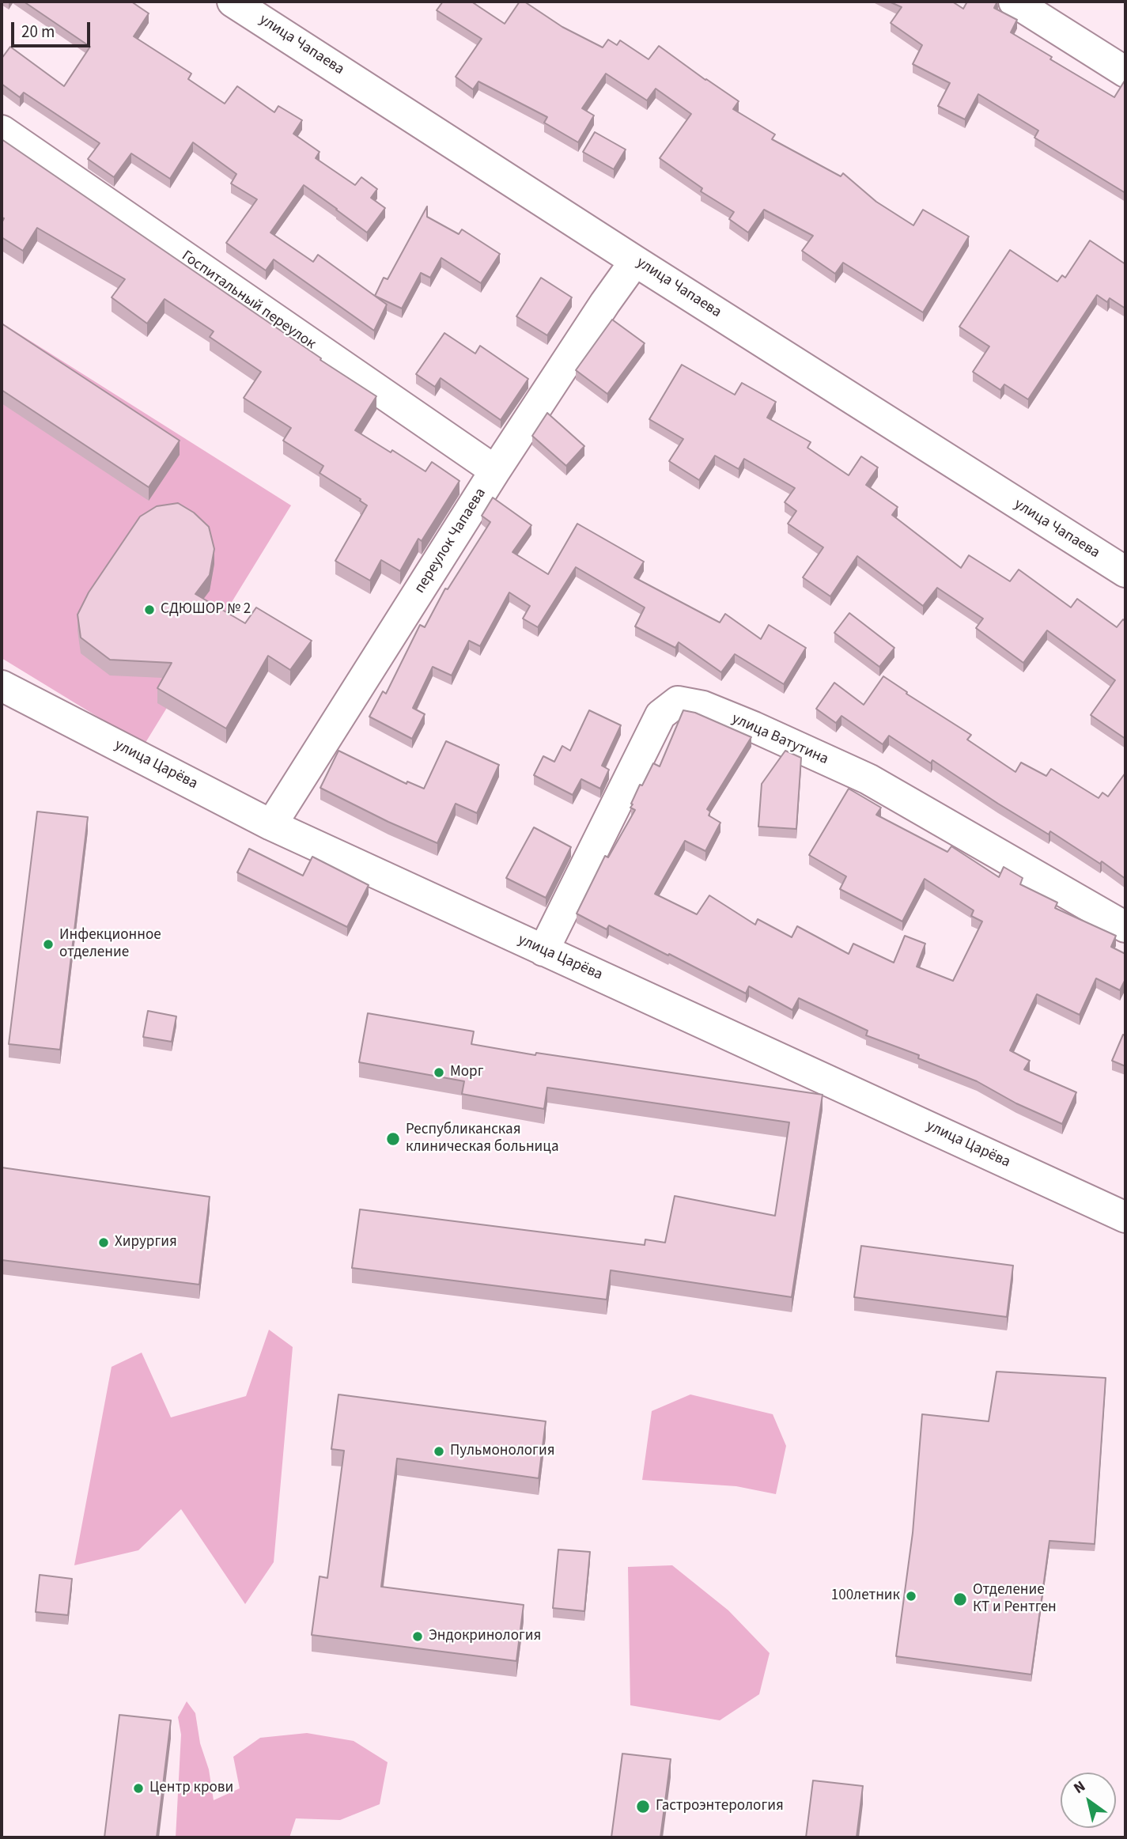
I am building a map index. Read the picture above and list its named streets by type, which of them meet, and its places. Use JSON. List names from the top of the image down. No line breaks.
{"streets":{"street":["улица Чапаева","Госпитальный переулок","переулок Чапаева","улица Ватутина","улица Царёва"]},"crossings":[["улица Чапаева","переулок Чапаева"],["Госпитальный переулок","переулок Чапаева"],["переулок Чапаева","улица Царёва"],["улица Ватутина","улица Царёва"]],"places":["СДЮШОР № 2","Инфекционное отделение","Морг","Республиканская клиническая больница","Хирургия","Пульмонология","100летник","Отделение КТ и Рентген","Эндокринология","Центр крови","Гастроэнтерология"],"scale_bar":"20 m","north":"top left"}
